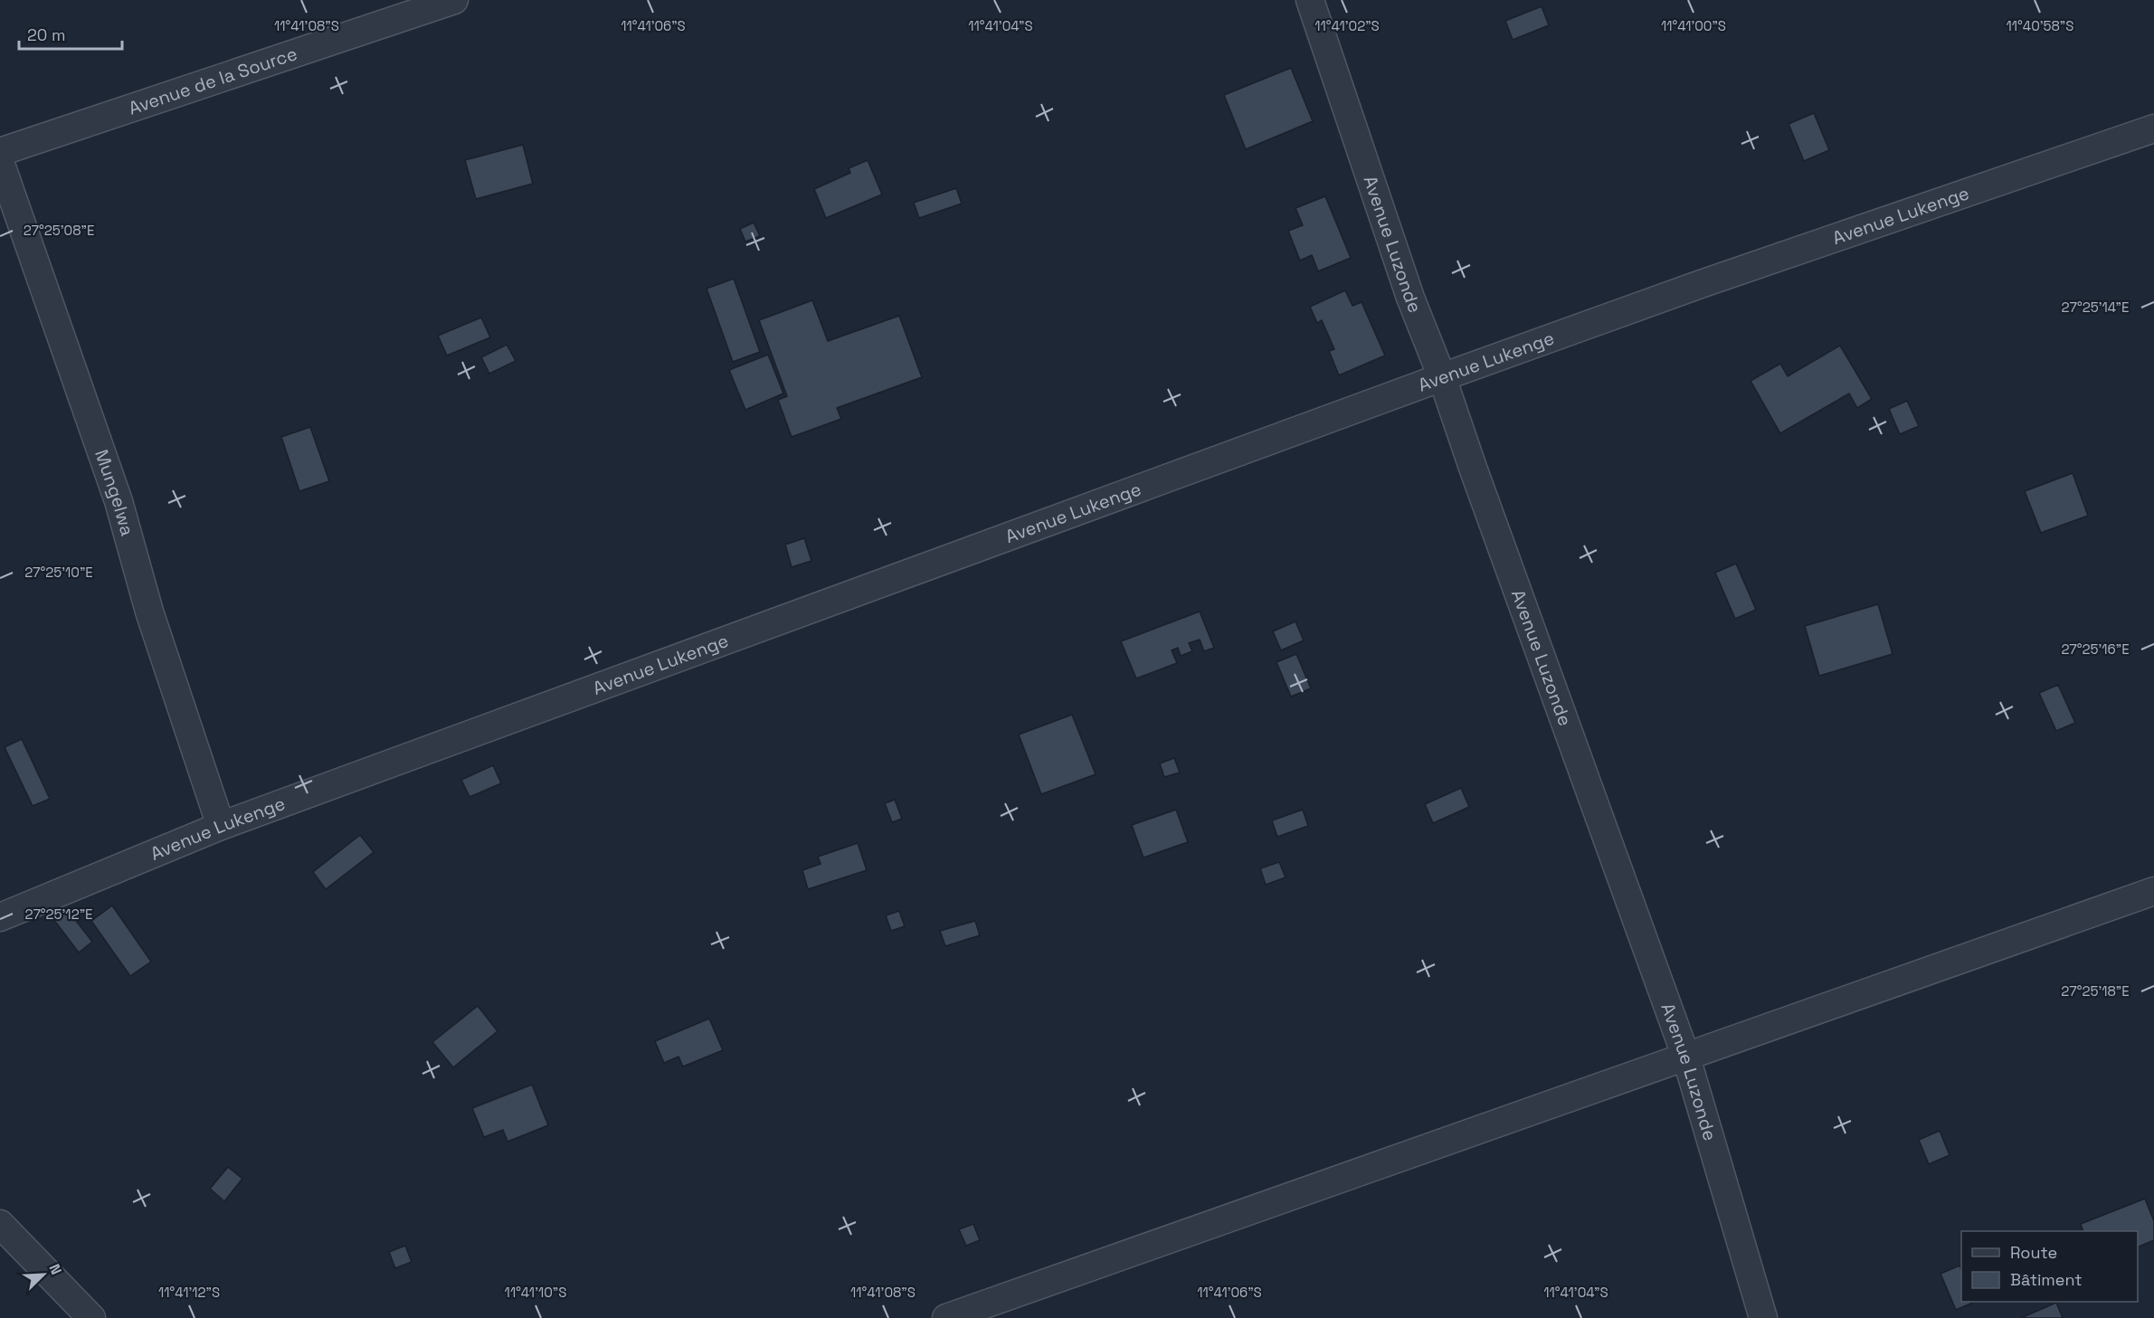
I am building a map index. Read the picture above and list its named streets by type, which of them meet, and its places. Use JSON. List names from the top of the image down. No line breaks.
{"streets":{"street":["Avenue de la Source","Avenue Lukenge","Avenue Luzonde","Mungelwa"]},"crossings":[["Avenue Lukenge","Avenue Luzonde"],["Avenue Lukenge","Mungelwa"]],"legend":["Route","Bâtiment"],"scale_bar":"20 m","north":"top right","coordinates":["11°41'00\"S","11°40'58\"S","11°41'08\"S","11°41'06\"S","11°41'04\"S","11°41'02\"S","27°25'08\"E","27°25'14\"E","27°25'10\"E","27°25'16\"E","27°25'12\"E","27°25'18\"E","11°41'12\"S","11°41'10\"S"]}
